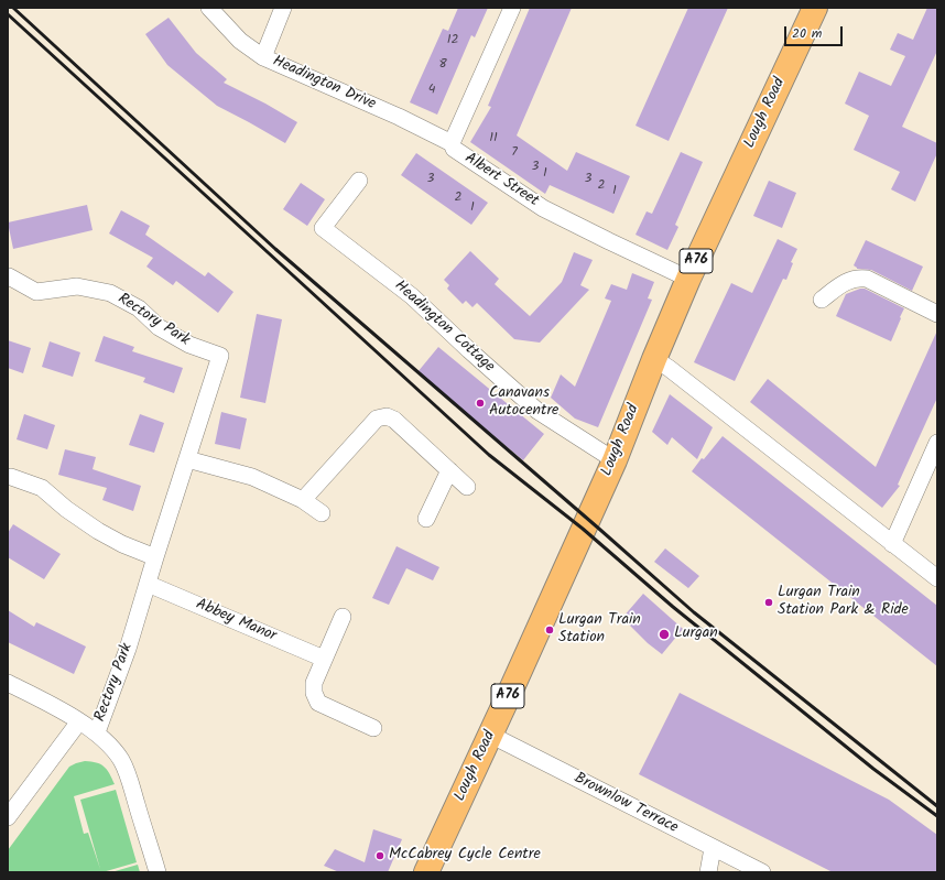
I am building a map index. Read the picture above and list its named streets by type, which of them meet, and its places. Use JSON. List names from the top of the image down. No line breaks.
{"streets":{"main road":["Lough Road","A76"],"street":["Headington Drive","Albert Street","Rectory Park","Headington Cottage","Abbey Manor","Brownlow Terrace"]},"crossings":[["Headington Drive","Albert Street"],["Lough Road","Albert Street"],["Lough Road","Headington Cottage"],["Lough Road","Brownlow Terrace"],["Rectory Park","Abbey Manor"]],"places":["Canavans Autocentre","Lurgan Train Station Park & Ride","Lurgan Train Station","Lurgan","McCabrey Cycle Centre"],"house_numbers":["12","8","4","11","7","3","1","3","3","2","1","2","1"],"scale_bar":"20 m"}
